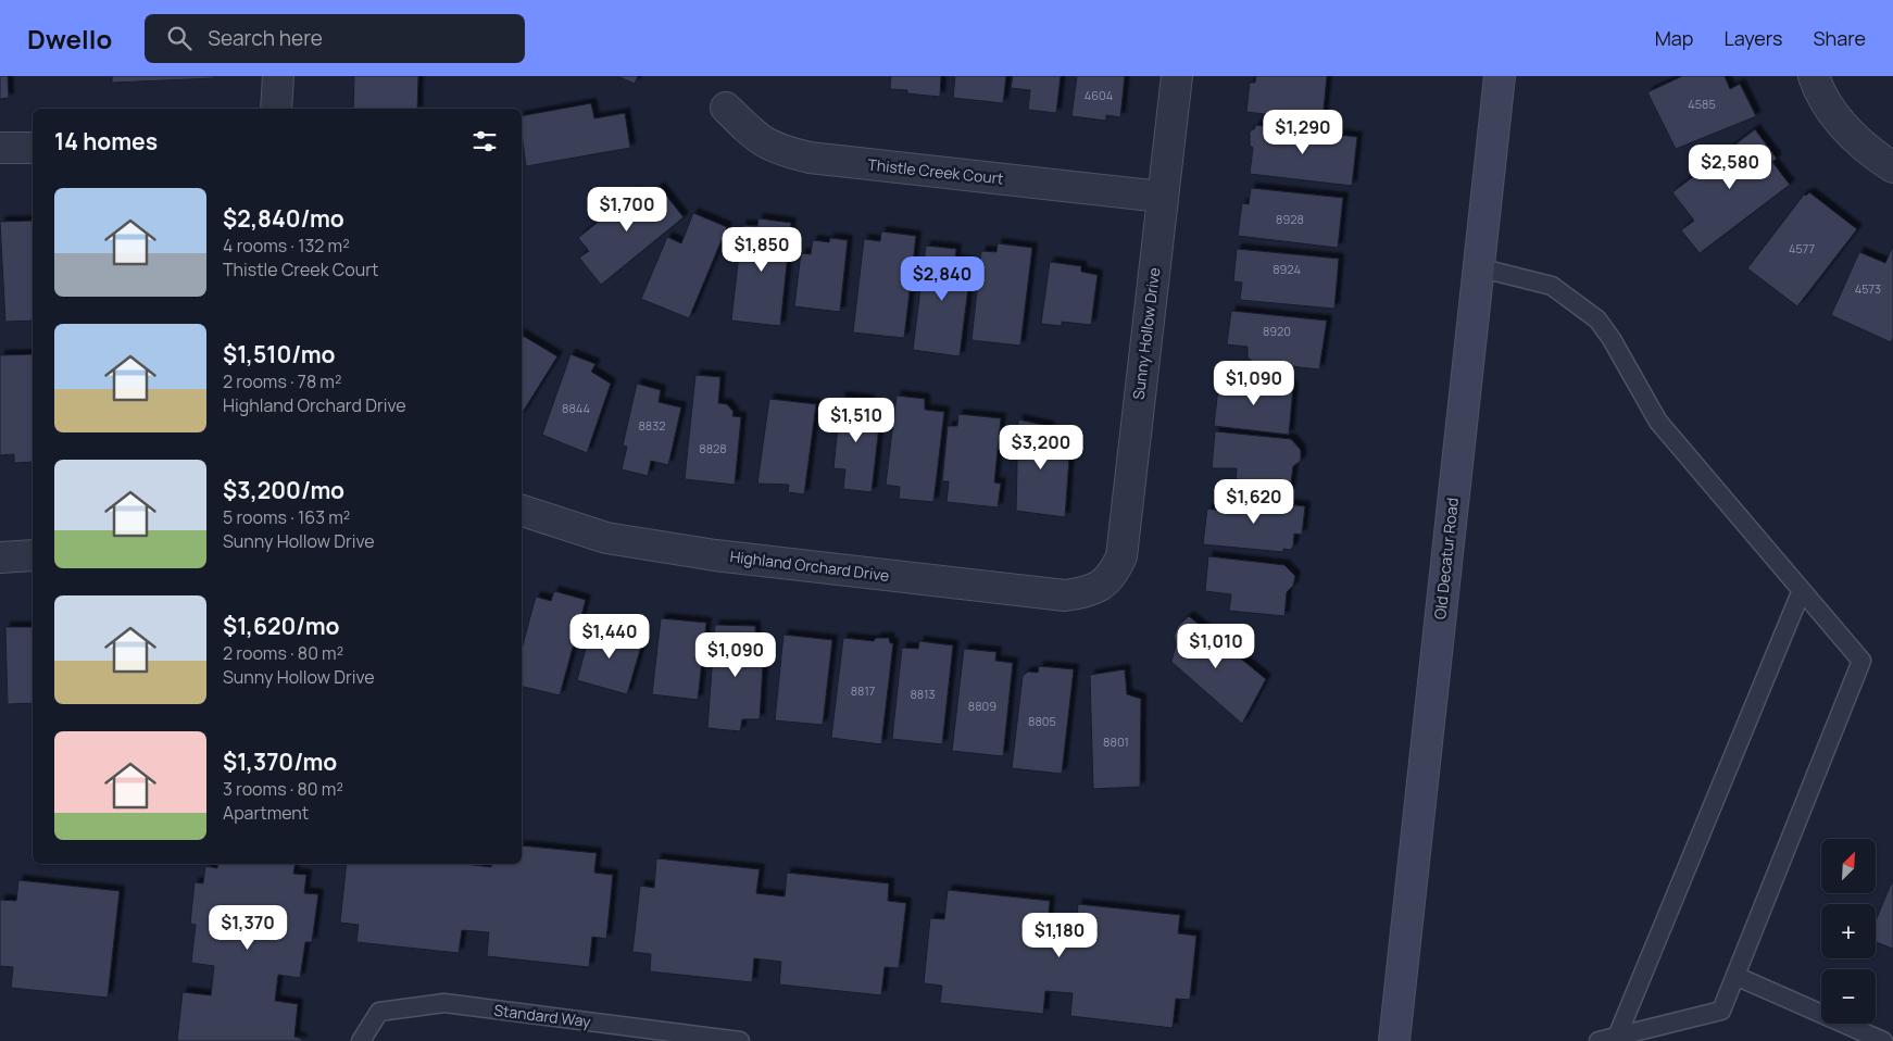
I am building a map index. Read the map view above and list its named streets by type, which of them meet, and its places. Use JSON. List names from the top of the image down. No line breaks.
{"streets":{"street":["Thistle Creek Court","Sunny Hollow Drive","Old Decatur Road","Highland Orchard Drive"],"lane":["Standard Way"]},"crossings":[["Thistle Creek Court","Sunny Hollow Drive"],["Sunny Hollow Drive","Highland Orchard Drive"]],"house_numbers":["4604","4585","8928","4577","8924","4573","8920","8844","8832","8828","8817","8813","8809","8805","8801"],"north":"top right","page":{"header":"Dwello","search":"Search here","nav":["Map","Layers","Share"],"heading":"14 homes","price":["$1,290","$2,580","$1,700","$1,850","$2,840","$1,090","$1,510","$3,200","$1,620","$1,440","$1,010","$1,090","$1,370","$1,180"],"list":[{"name":"$2,840/mo","note":"4 rooms · 132 m² · Thistle Creek Court"},{"name":"$1,510/mo","note":"2 rooms · 78 m² · Highland Orchard Drive"},{"name":"$3,200/mo","note":"5 rooms · 163 m² · Sunny Hollow Drive"},{"name":"$1,620/mo","note":"2 rooms · 80 m² · Sunny Hollow Drive"},{"name":"$1,370/mo","note":"3 rooms · 80 m² · Apartment"}],"map_buttons":["+","−"]}}
